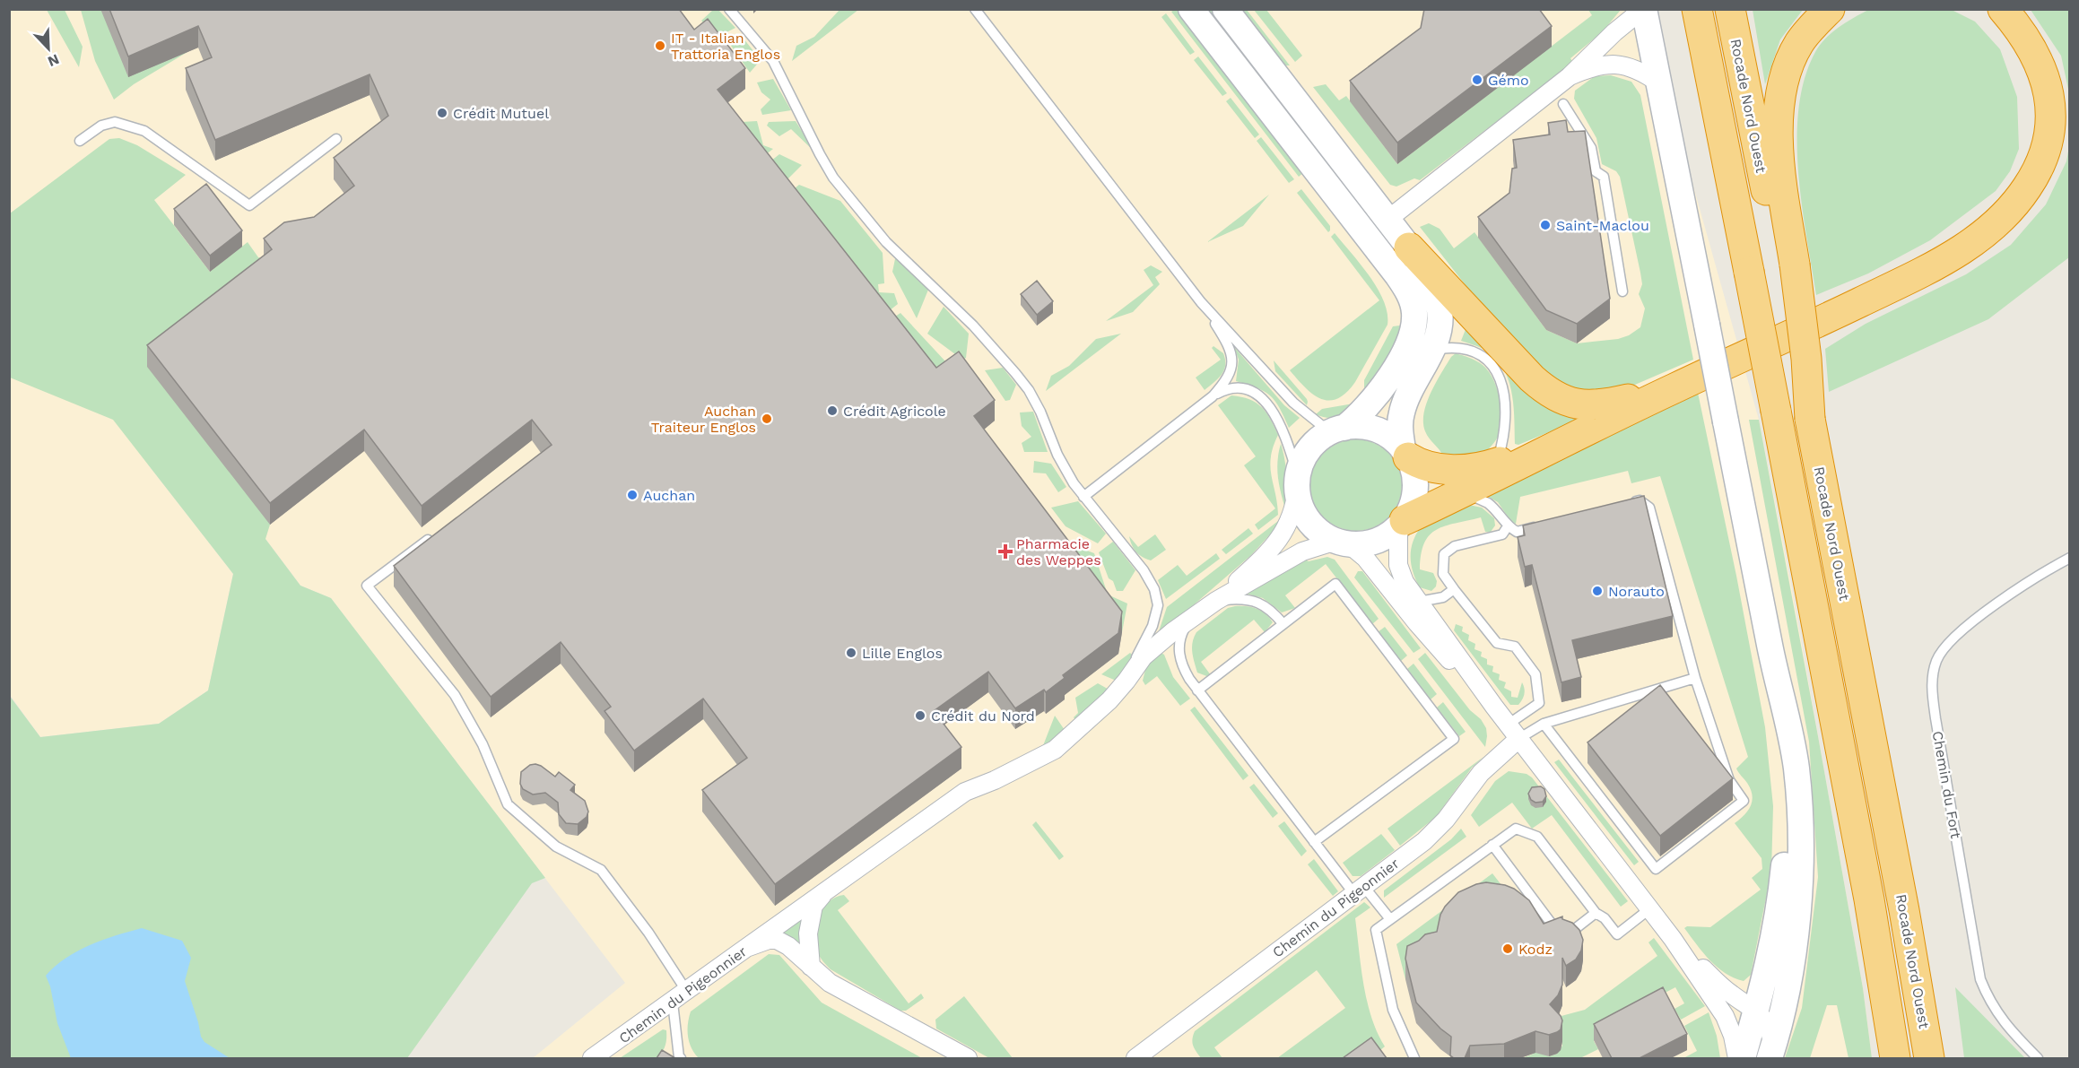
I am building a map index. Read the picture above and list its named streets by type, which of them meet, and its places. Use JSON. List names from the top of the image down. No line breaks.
{"streets":{"highway":["Rocade Nord Ouest"],"street":["Chemin du Pigeonnier"],"lane":["Chemin du Fort"]},"places":{"other":["IT - Italian Trattoria Englos","Gémo","Crédit Mutuel","Saint-Maclou","Crédit Agricole","Auchan Traiteur Englos","Auchan","Norauto","Lille Englos","Crédit du Nord","Kodz"],"health":["Pharmacie des Weppes"]},"north":"bottom right"}
